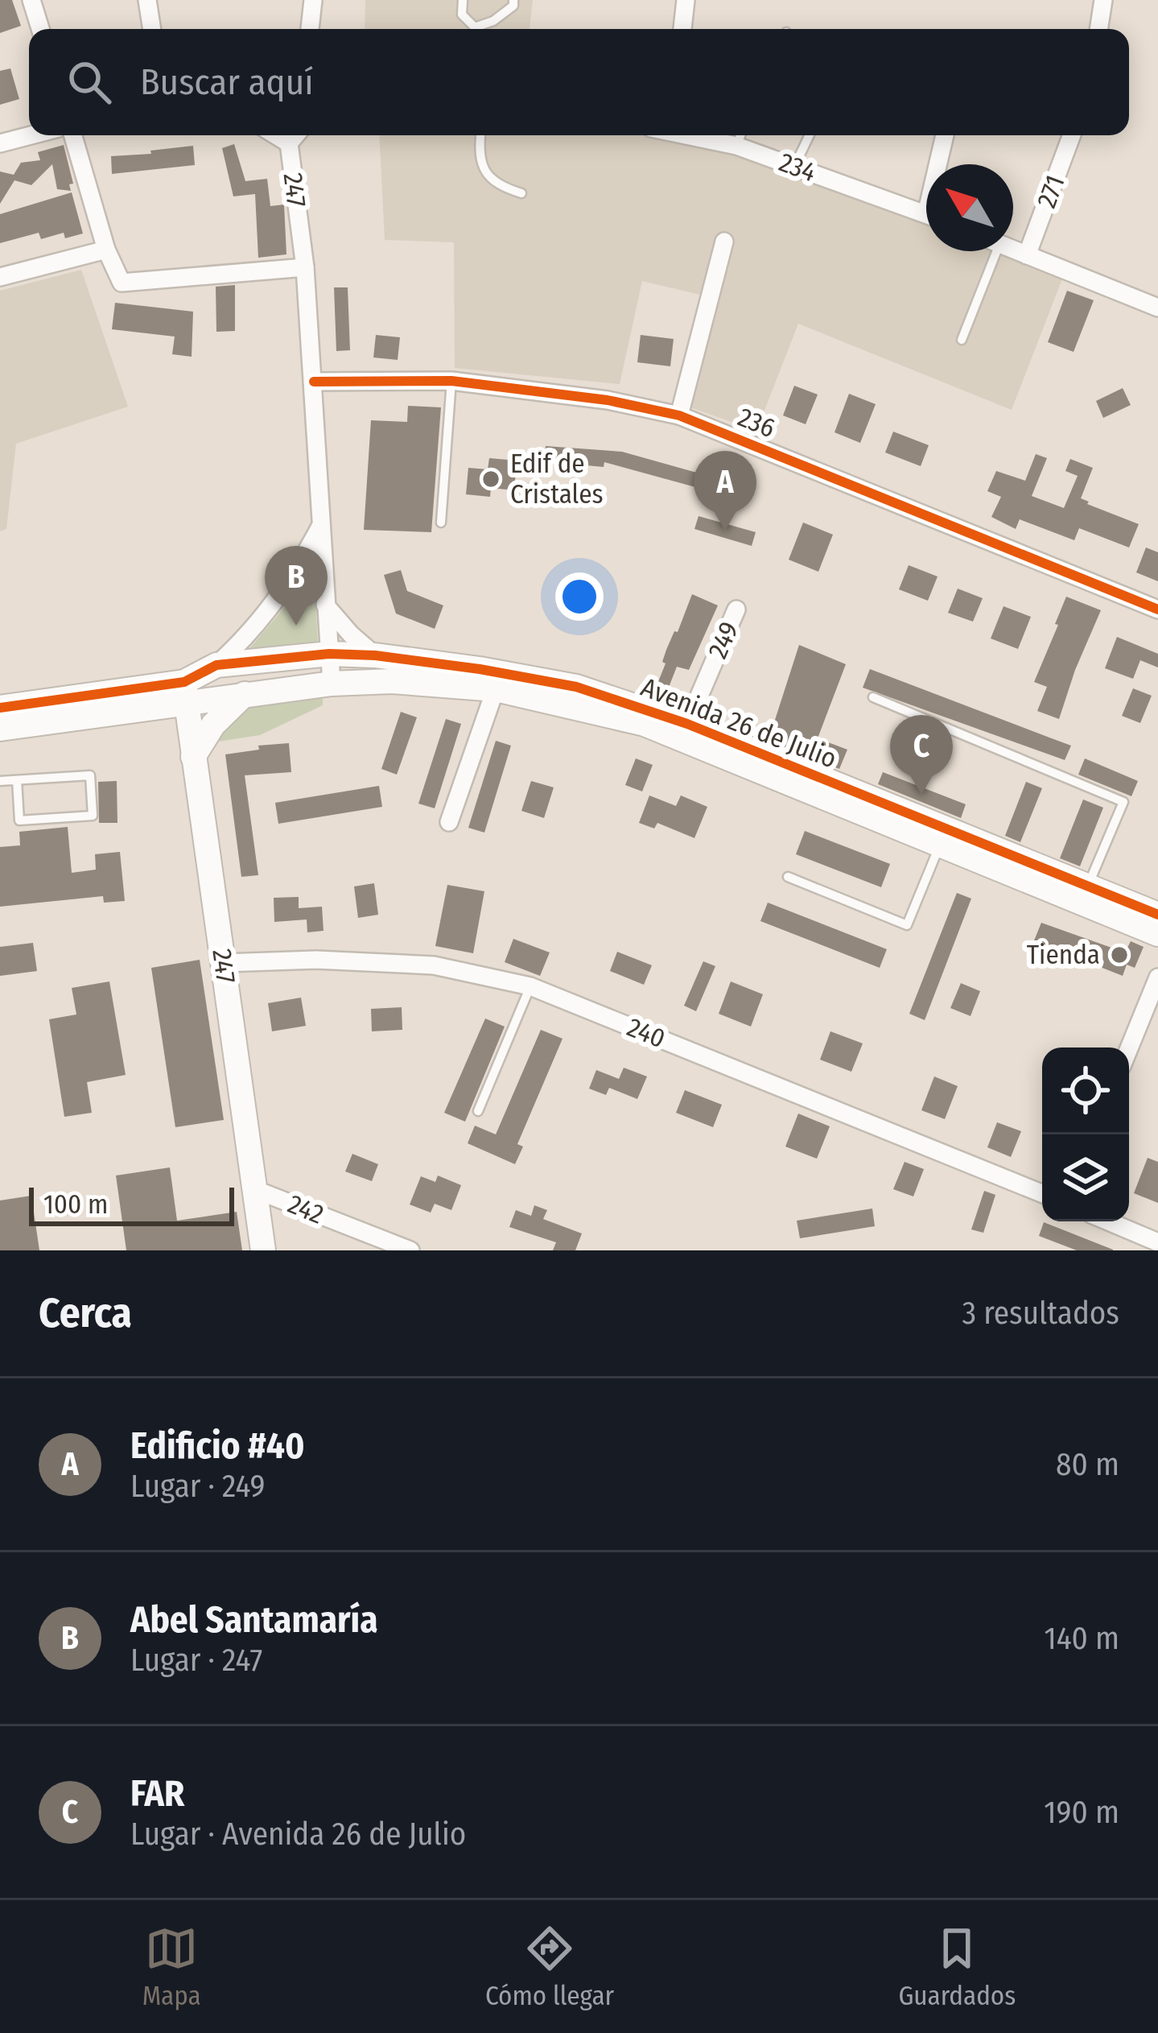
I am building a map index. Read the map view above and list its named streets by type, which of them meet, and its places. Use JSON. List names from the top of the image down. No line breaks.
{"streets":{"street":["234","247","271","236","249","Avenida 26 de Julio","240","242"]},"crossings":[["247","236"],["247","Avenida 26 de Julio"],["247","240"],["247","242"],["249","Avenida 26 de Julio"]],"places":["Edif de Cristales","Tienda"],"scale_bar":"100 m","north":"top left","page":{"search":"Buscar aquí","pins":["A","B","C"],"scale":"100 m","heading":["Cerca","3 resultados"],"list":[{"mark":"A","name":"Edificio #40","note":"Lugar · 249","value":"80 m"},{"mark":"B","name":"Abel Santamaría","note":"Lugar · 247","value":"140 m"},{"mark":"C","name":"FAR","note":"Lugar · Avenida 26 de Julio","value":"190 m"}],"nav":["Mapa","Cómo llegar","Guardados"]}}
